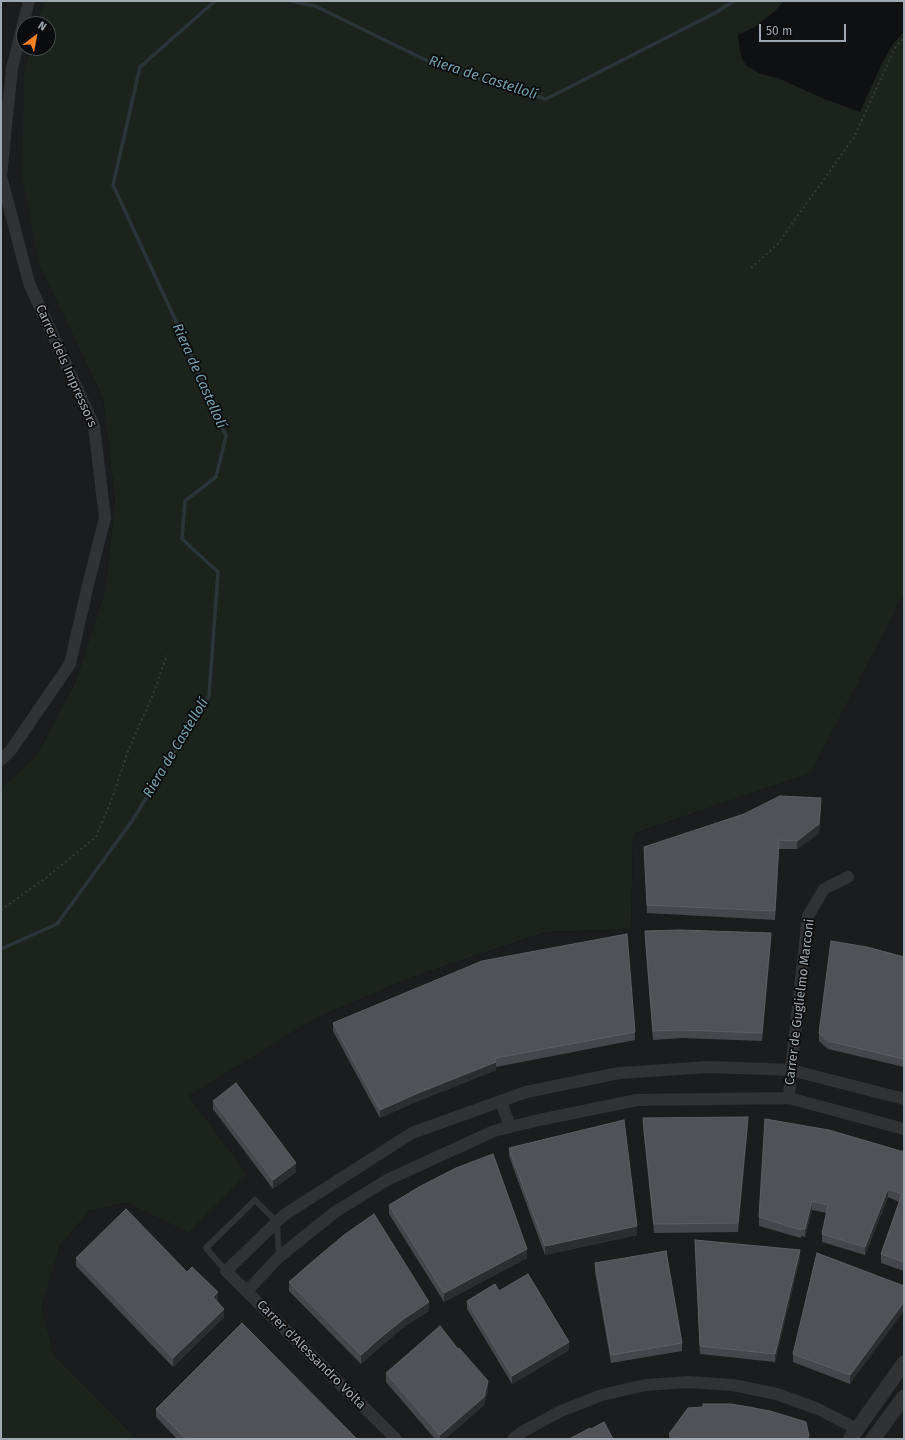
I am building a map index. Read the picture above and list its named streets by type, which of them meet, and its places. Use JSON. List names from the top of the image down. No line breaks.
{"streets":{"street":["Carrer dels Impressors","Carrer de Guglielmo Marconi","Carrer d'Alessandro Volta"]},"water":["Riera de Castellolí"],"scale_bar":"50 m","north":"top right"}
